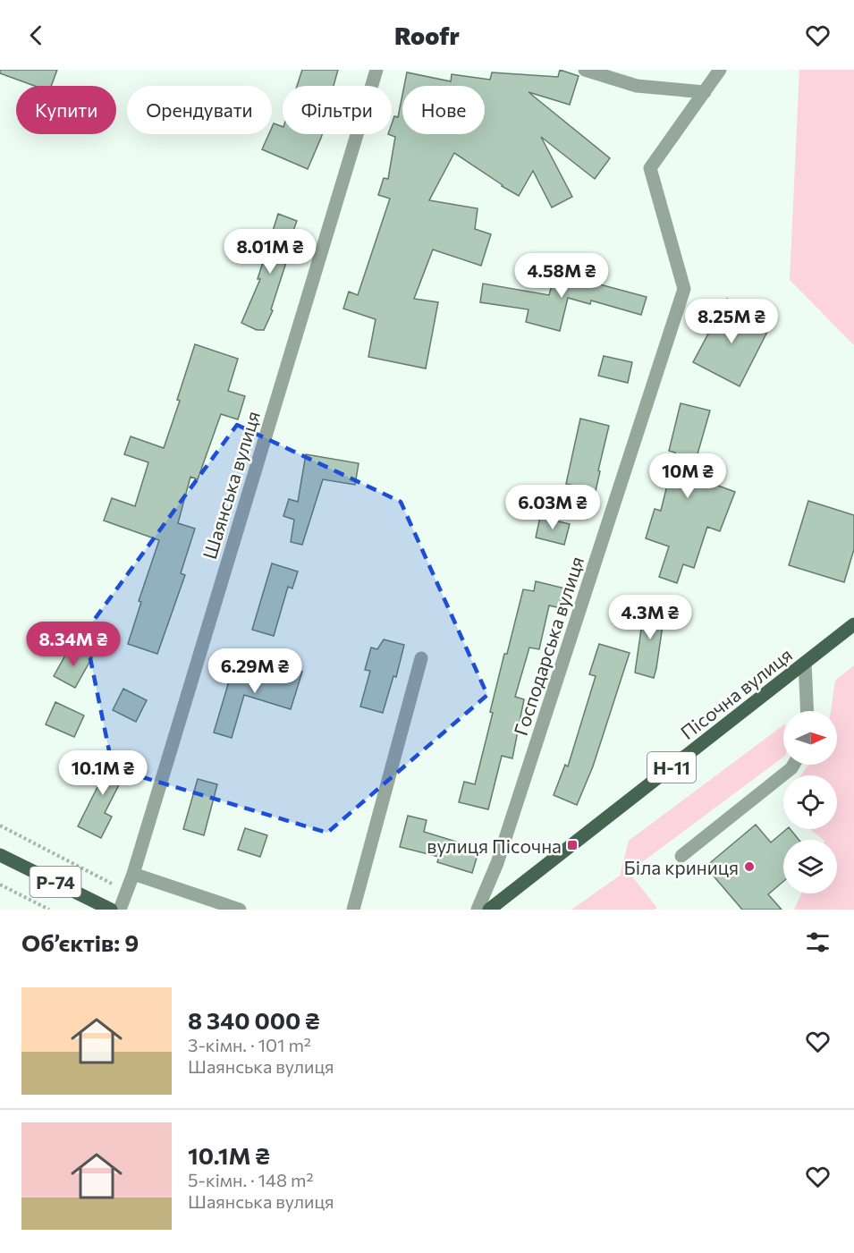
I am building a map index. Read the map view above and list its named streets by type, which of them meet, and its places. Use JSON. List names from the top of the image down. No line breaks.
{"streets":{"main road":["Пісочна вулиця","Н-11","Р-74"],"street":["Шаянська вулиця","Господарська вулиця"]},"places":{"transit":["вулиця Пісочна"],"other":["Біла криниця"]},"north":"right","page":{"header":"Roofr","chip":["Купити","Орендувати","Фільтри","Нове"],"price":["8.01M ₴","4.58M ₴","8.25M ₴","10M ₴","6.03M ₴","4.3M ₴","8.34M ₴","6.29M ₴","10.1M ₴"],"heading":"Об’єктів: 9","list":[{"name":"8 340 000 ₴","note":"3-кімн. · 101 m² · Шаянська вулиця"},{"name":"10.1M ₴","note":"5-кімн. · 148 m² · Шаянська вулиця"}]}}
